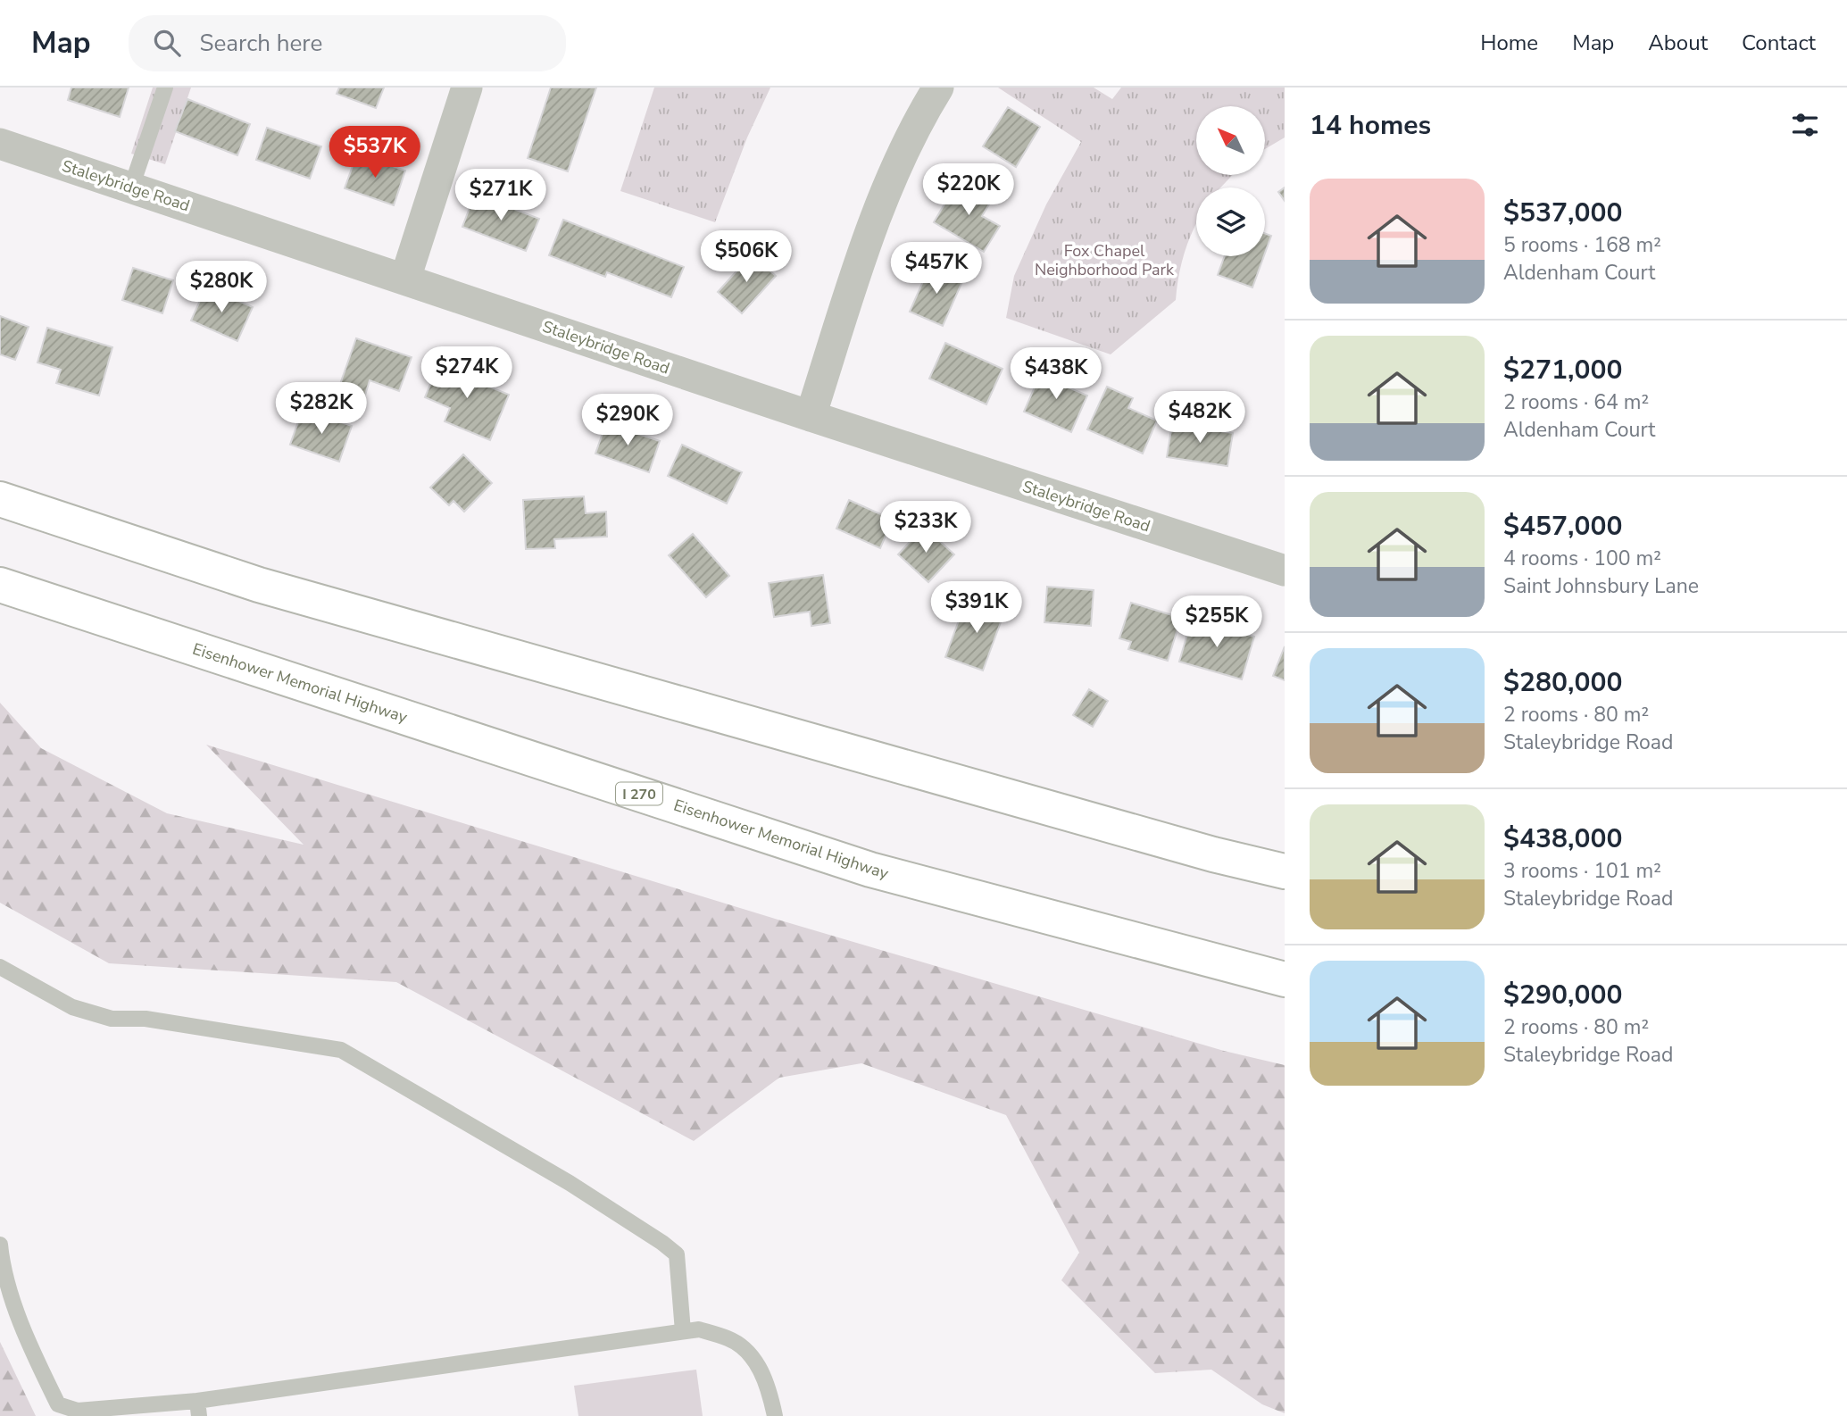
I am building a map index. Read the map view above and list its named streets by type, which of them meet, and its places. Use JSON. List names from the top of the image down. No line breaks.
{"streets":{"highway":["Eisenhower Memorial Highway","I 270"],"street":["Staleybridge Road"]},"parks":["Fox Chapel Neighborhood Park"],"north":"top left","page":{"header":"Map","search":"Search here","nav":["Home","Map","About","Contact"],"heading":"14 homes","price":["$537K","$220K","$271K","$506K","$457K","$280K","$274K","$438K","$282K","$482K","$290K","$233K","$391K","$255K"],"list":[{"name":"$537,000","note":"5 rooms · 168 m² · Aldenham Court"},{"name":"$271,000","note":"2 rooms · 64 m² · Aldenham Court"},{"name":"$457,000","note":"4 rooms · 100 m² · Saint Johnsbury Lane"},{"name":"$280,000","note":"2 rooms · 80 m² · Staleybridge Road"},{"name":"$438,000","note":"3 rooms · 101 m² · Staleybridge Road"},{"name":"$290,000","note":"2 rooms · 80 m² · Staleybridge Road"}]}}
